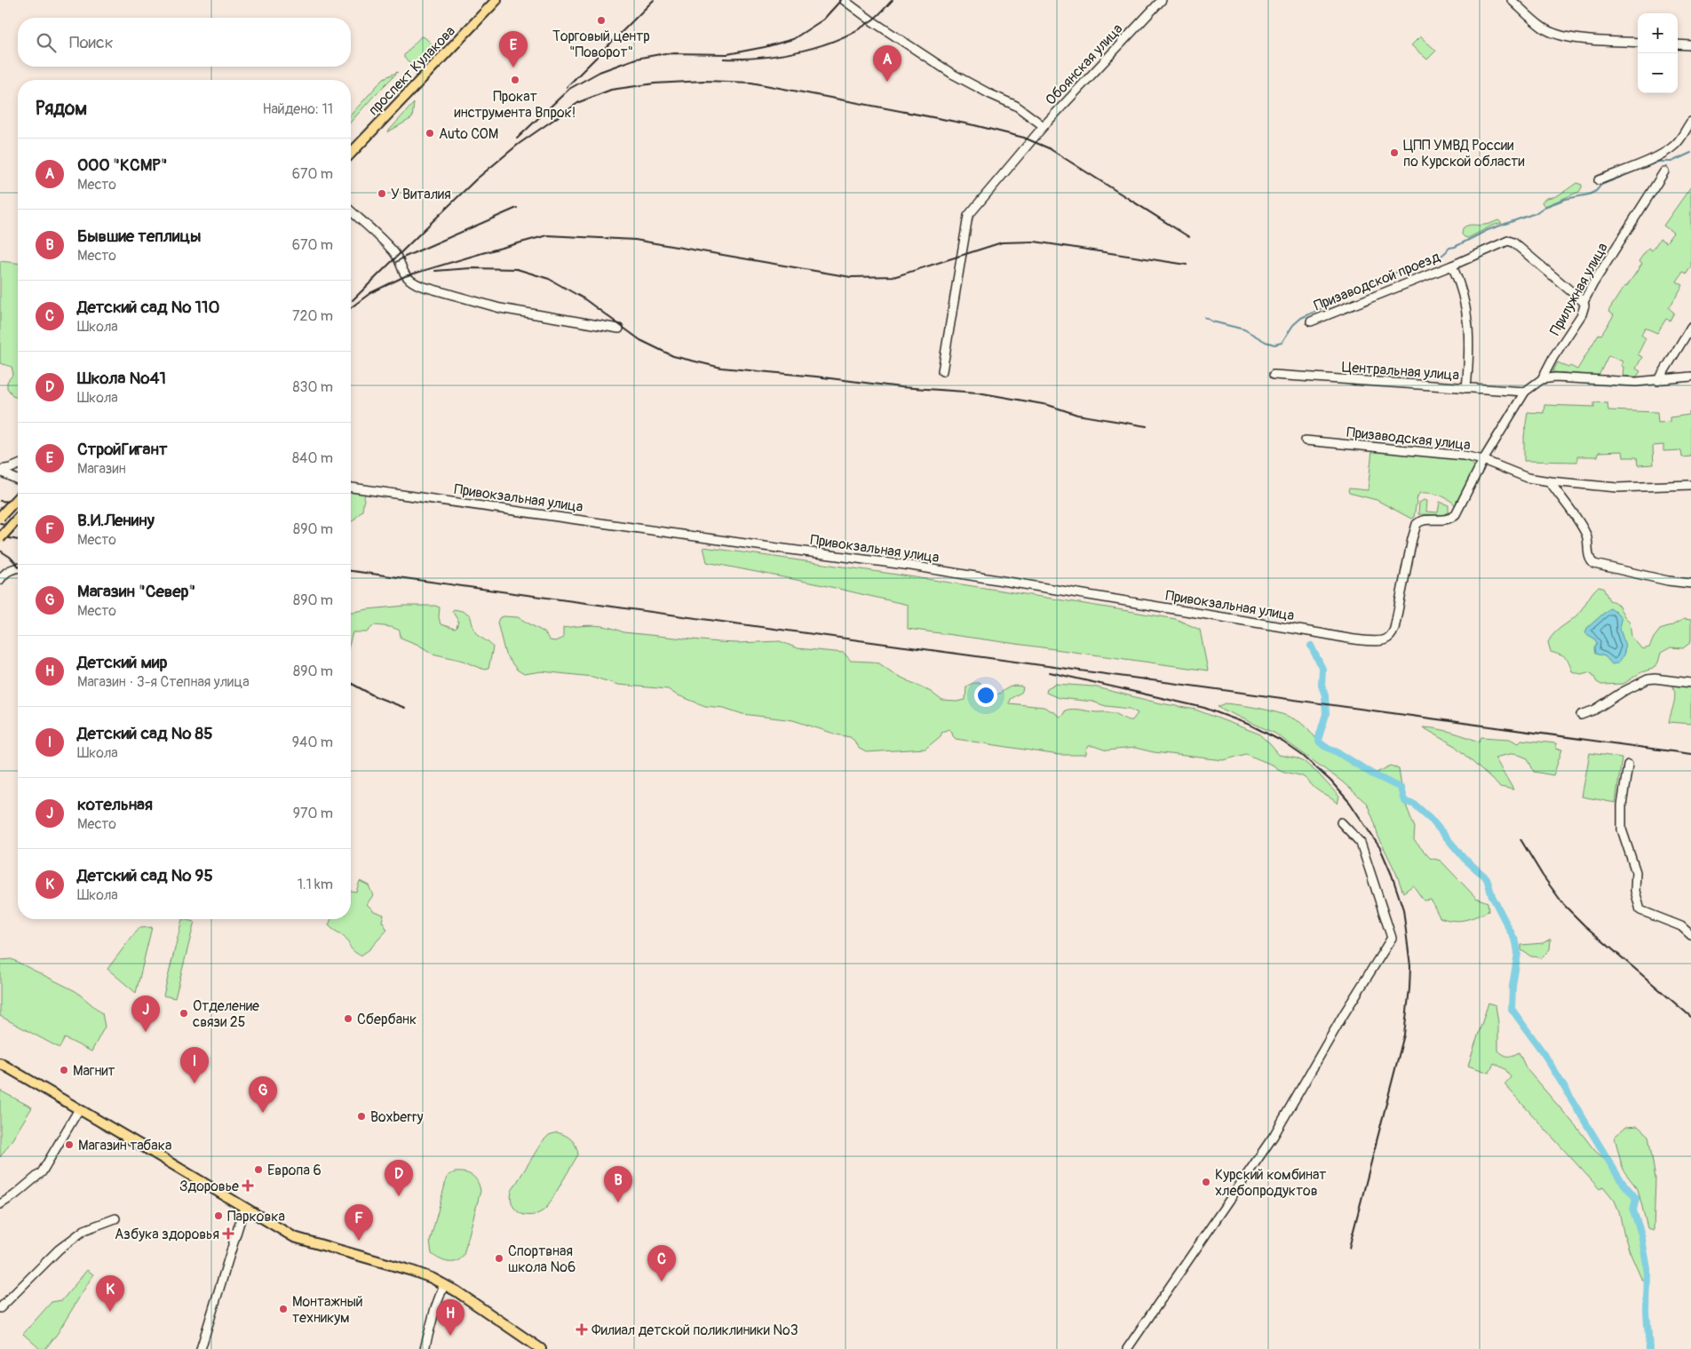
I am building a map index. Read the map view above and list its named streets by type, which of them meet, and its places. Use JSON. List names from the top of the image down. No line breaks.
{"streets":{"main road":["проспект Кулакова"],"street":["Обоянская улица","Призаводской проезд","Прилужная улица","Центральная улица","Призаводская улица","Привокзальная улица"]},"crossings":[["Призаводской проезд","Прилужная улица"],["Прилужная улица","Центральная улица"],["Прилужная улица","Призаводская улица"],["Прилужная улица","Привокзальная улица"]],"places":{"other":["Торговый центр \"Поворот\"","Прокат инструмента Впрок!","Auto COM","ЦПП УМВД России по Курской области","У Виталия","Отделение связи 25","Сбербанк","Магнит","Boxberry","Магазин табака","Европа 6","Курский комбинат хлебопродуктов","Парковка","Спортвная школа №6","Монтажный техникум"],"health":["Здоровье","Азбука здоровья","Филиал детской поликлиники №3"]},"page":{"map_buttons":["+","−"],"search":"Поиск","pins":["E","A","J","I","G","D","B","F","C","K","H"],"heading":["Рядом","Найдено: 11"],"list":[{"mark":"A","name":"ООО \"КСМР\"","note":"Место","value":"670 m"},{"mark":"B","name":"Бывшие теплицы","note":"Место","value":"670 m"},{"mark":"C","name":"Детский сад № 110","note":"Школа","value":"720 m"},{"mark":"D","name":"Школа №41","note":"Школа","value":"830 m"},{"mark":"E","name":"СтройГигант","note":"Магазин","value":"840 m"},{"mark":"F","name":"В.И.Ленину","note":"Место","value":"890 m"},{"mark":"G","name":"Магазин \"Север\"","note":"Место","value":"890 m"},{"mark":"H","name":"Детский мир","note":"Магазин · 3-я Степная улица","value":"890 m"},{"mark":"I","name":"Детский сад № 85","note":"Школа","value":"940 m"},{"mark":"J","name":"котельная","note":"Место","value":"970 m"},{"mark":"K","name":"Детский сад № 95","note":"Школа","value":"1.1 km"}]}}
